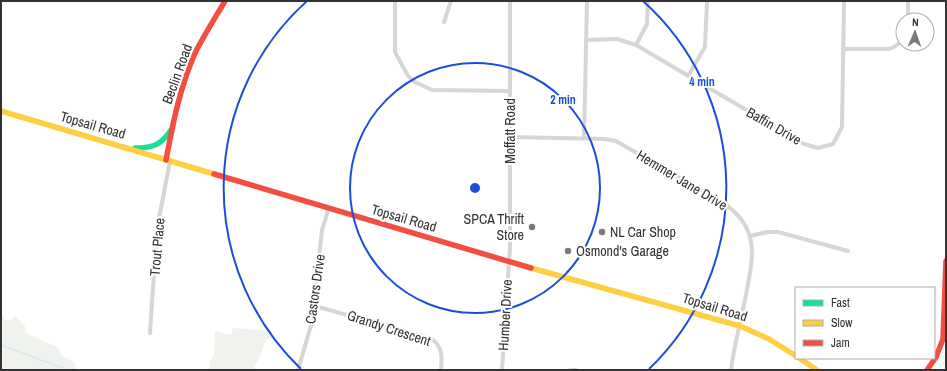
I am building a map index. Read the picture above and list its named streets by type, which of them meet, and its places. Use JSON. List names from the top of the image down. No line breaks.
{"streets":{"main road":["Beclin Road","Topsail Road"],"street":["Baffin Drive","Moffatt Road","Hemmer Jane Drive","Trout Place","Castors Drive","Humber Drive","Grandy Crescent"]},"crossings":[["Beclin Road","Topsail Road"],["Beclin Road","Trout Place"],["Topsail Road","Moffatt Road"],["Topsail Road","Hemmer Jane Drive"],["Topsail Road","Trout Place"],["Topsail Road","Castors Drive"],["Topsail Road","Humber Drive"],["Moffatt Road","Hemmer Jane Drive"],["Moffatt Road","Humber Drive"],["Castors Drive","Grandy Crescent"]],"places":["SPCA Thrift Store","NL Car Shop","Osmond's Garage"],"legend":["Fast","Slow","Jam"],"north":"top","rings":["4 min","2 min"]}
